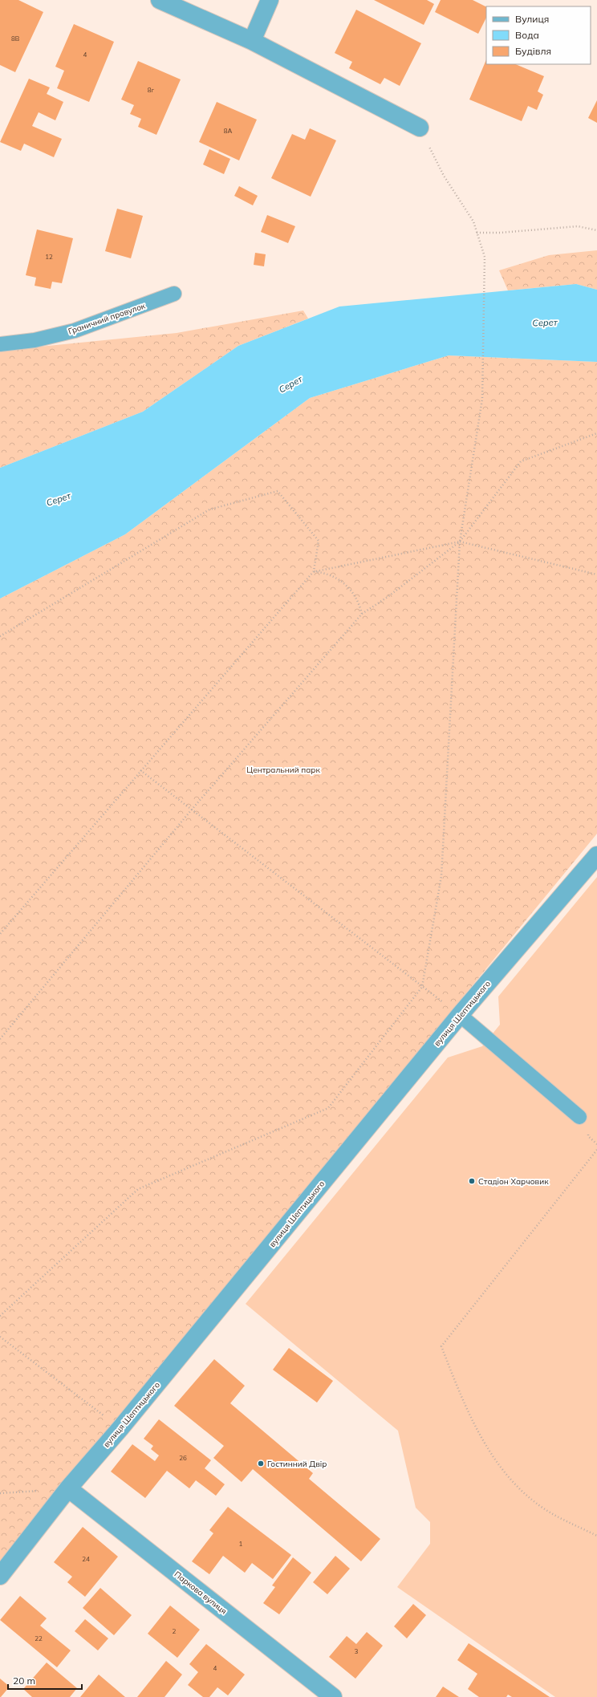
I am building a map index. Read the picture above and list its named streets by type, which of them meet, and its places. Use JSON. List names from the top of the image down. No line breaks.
{"streets":{"street":["вулиця Шептицького","Паркова вулиця"],"lane":["Граничний провулок"]},"crossings":[["вулиця Шептицького","Паркова вулиця"]],"water":["Серет"],"parks":["Центральний парк"],"places":["Стадіон Харчовик","Гостинний Двір"],"house_numbers":["8В","4","8г","8А","12","26","1","24","2","22","3","4"],"legend":["Вулиця","Вода","Будівля"],"scale_bar":"20 m"}
